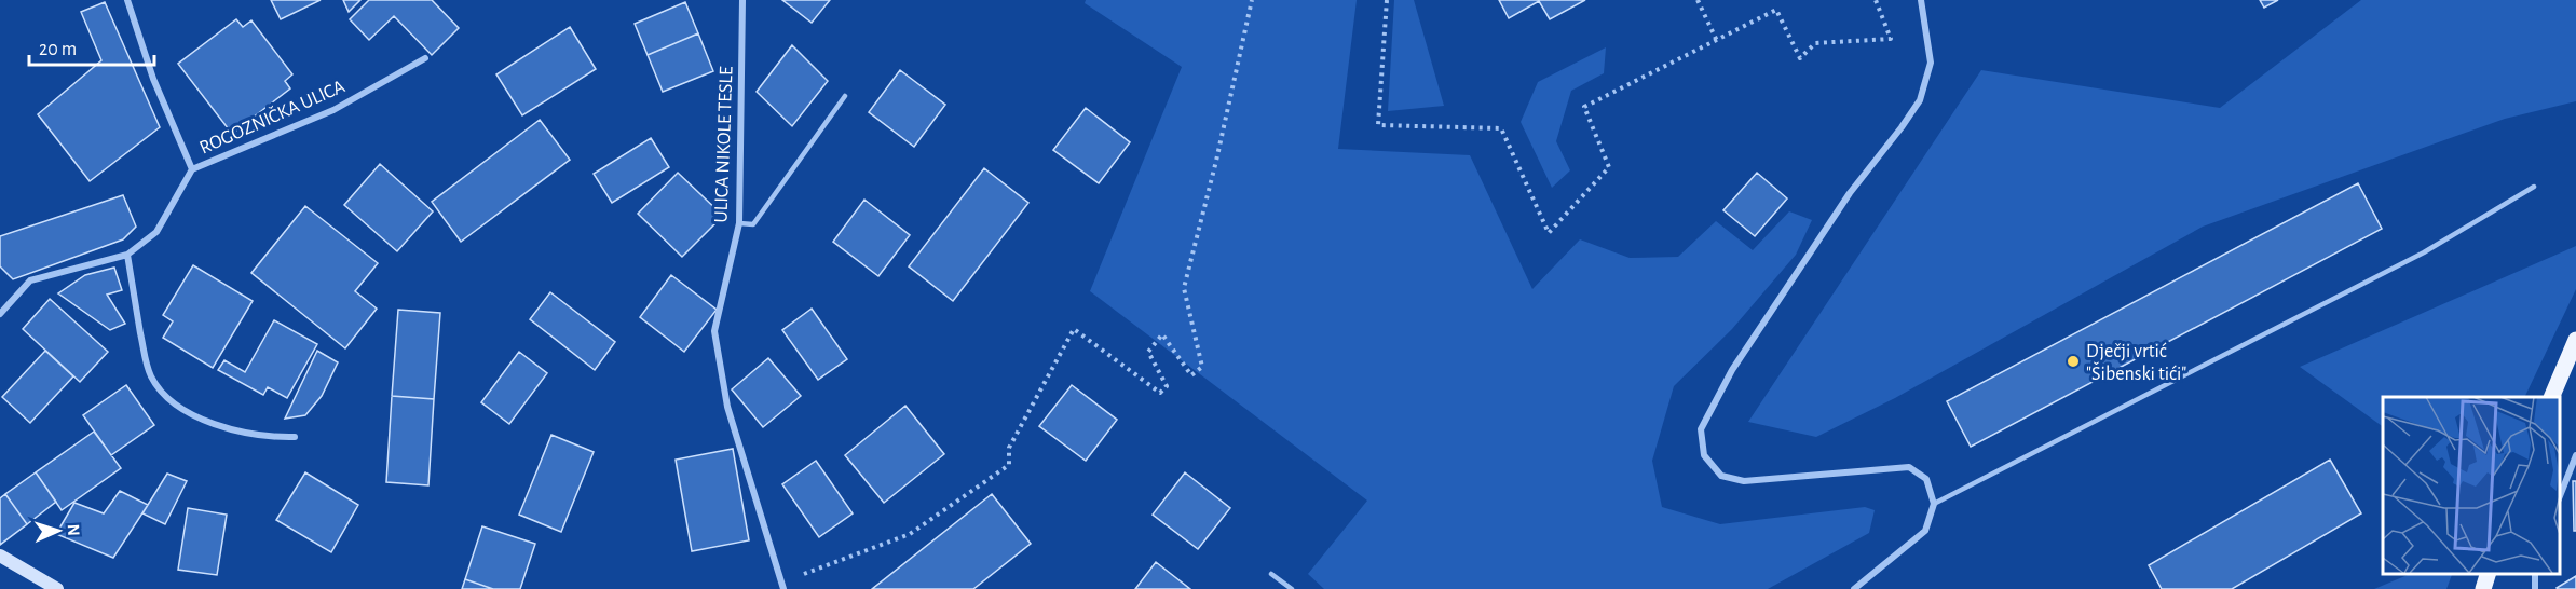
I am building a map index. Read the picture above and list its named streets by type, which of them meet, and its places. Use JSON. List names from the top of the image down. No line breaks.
{"streets":{"street":["ROGOZNIČKA ULICA","ULICA NIKOLE TESLE"]},"places":["Dječji vrtić \"Šibenski tići\""],"scale_bar":"20 m","north":"right"}
